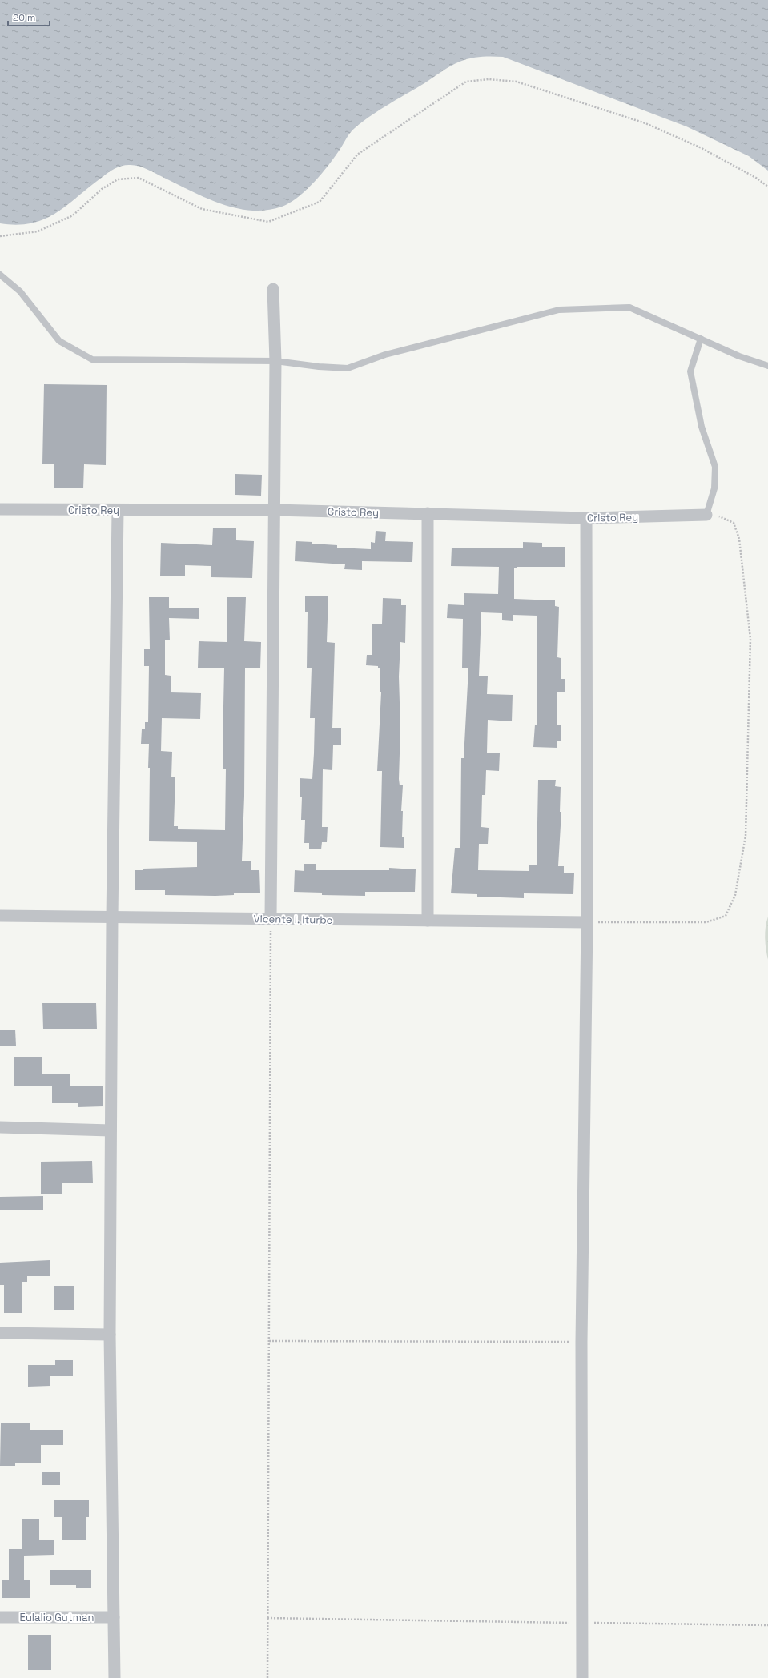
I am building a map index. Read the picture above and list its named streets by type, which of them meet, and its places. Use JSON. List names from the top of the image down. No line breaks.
{"streets":{"street":["Cristo Rey","Vicente I. Iturbe","Eulalio Gutman"]},"scale_bar":"20 m"}
